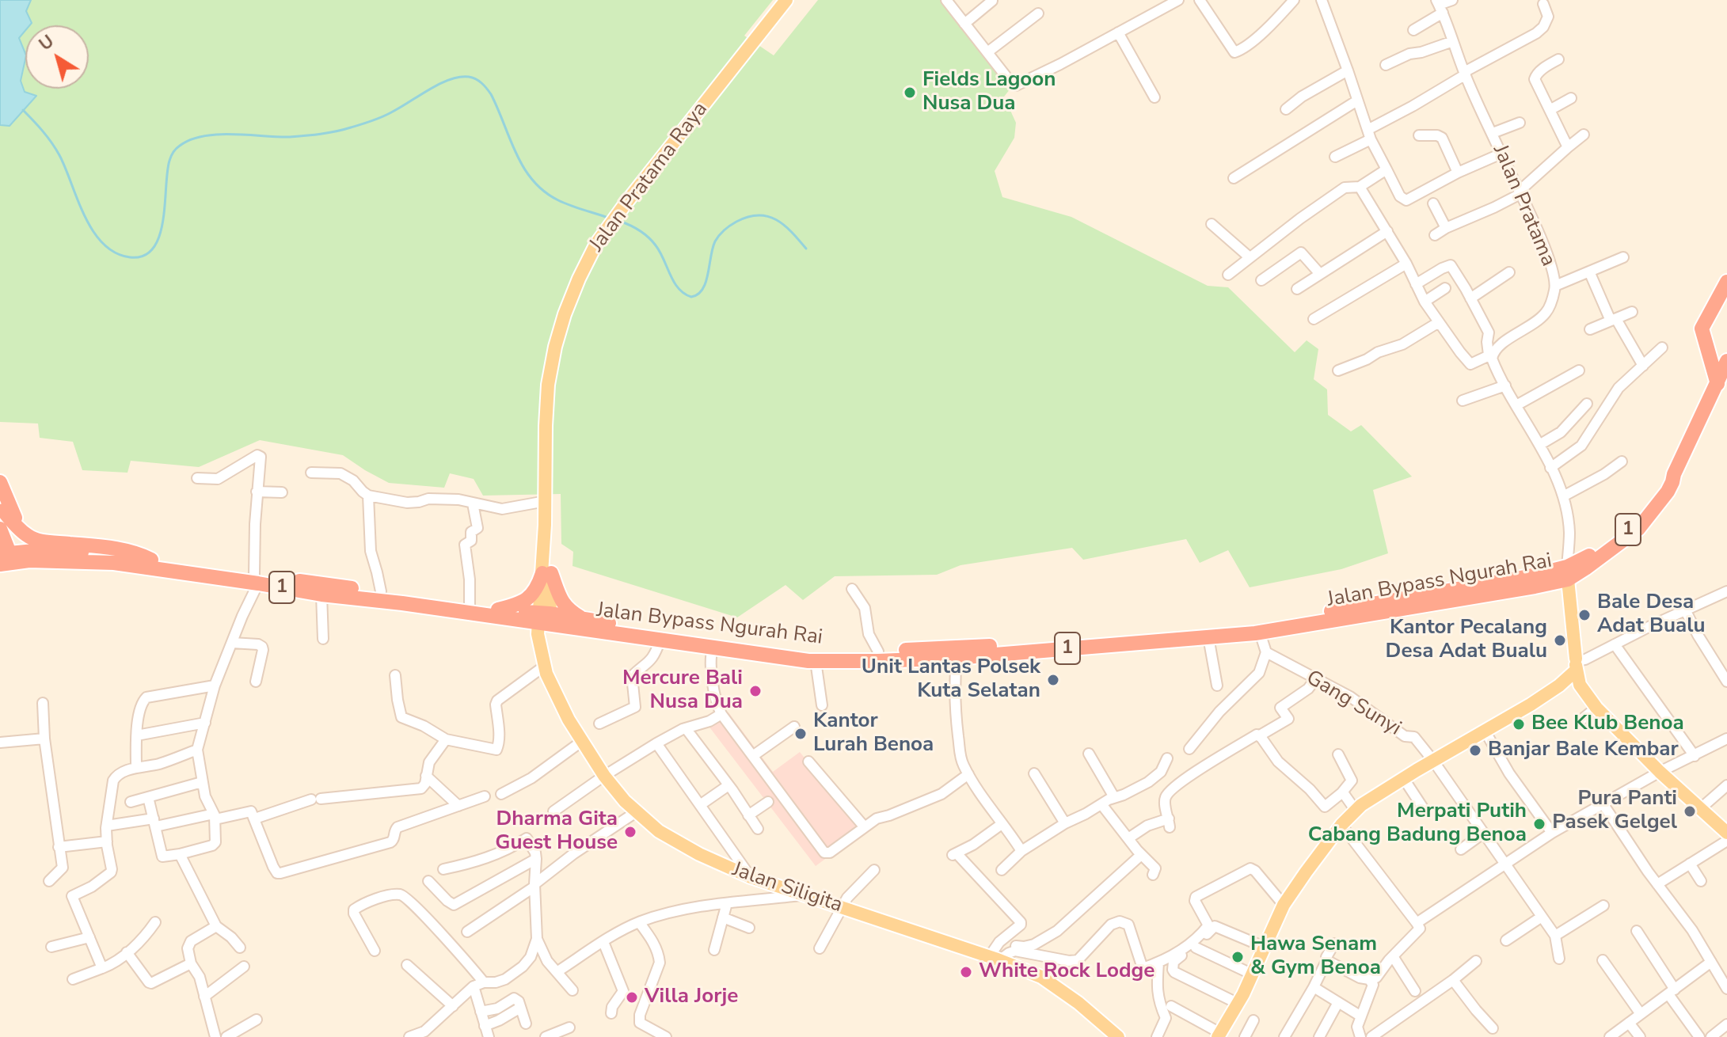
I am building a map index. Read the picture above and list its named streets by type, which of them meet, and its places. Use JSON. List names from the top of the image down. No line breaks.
{"streets":{"highway":["1","Jalan Bypass Ngurah Rai"],"main road":["Jalan Pratama Raya","Jalan Siligita"],"street":["Jalan Pratama","Gang Sunyi"]},"crossings":[["Jalan Pratama Raya","Jalan Bypass Ngurah Rai"],["Jalan Pratama Raya","Jalan Siligita"],["1","Jalan Bypass Ngurah Rai"],["Jalan Bypass Ngurah Rai","Jalan Siligita"]],"places":["Fields Lagoon Nusa Dua","Bale Desa Adat Bualu","Kantor Pecalang Desa Adat Bualu","Unit Lantas Polsek Kuta Selatan","Mercure Bali Nusa Dua","Bee Klub Benoa","Kantor Lurah Benoa","Banjar Bale Kembar","Pura Panti Pasek Gelgel","Merpati Putih Cabang Badung Benoa","Dharma Gita Guest House","Hawa Senam & Gym Benoa","White Rock Lodge","Villa Jorje"],"north":"top left"}
